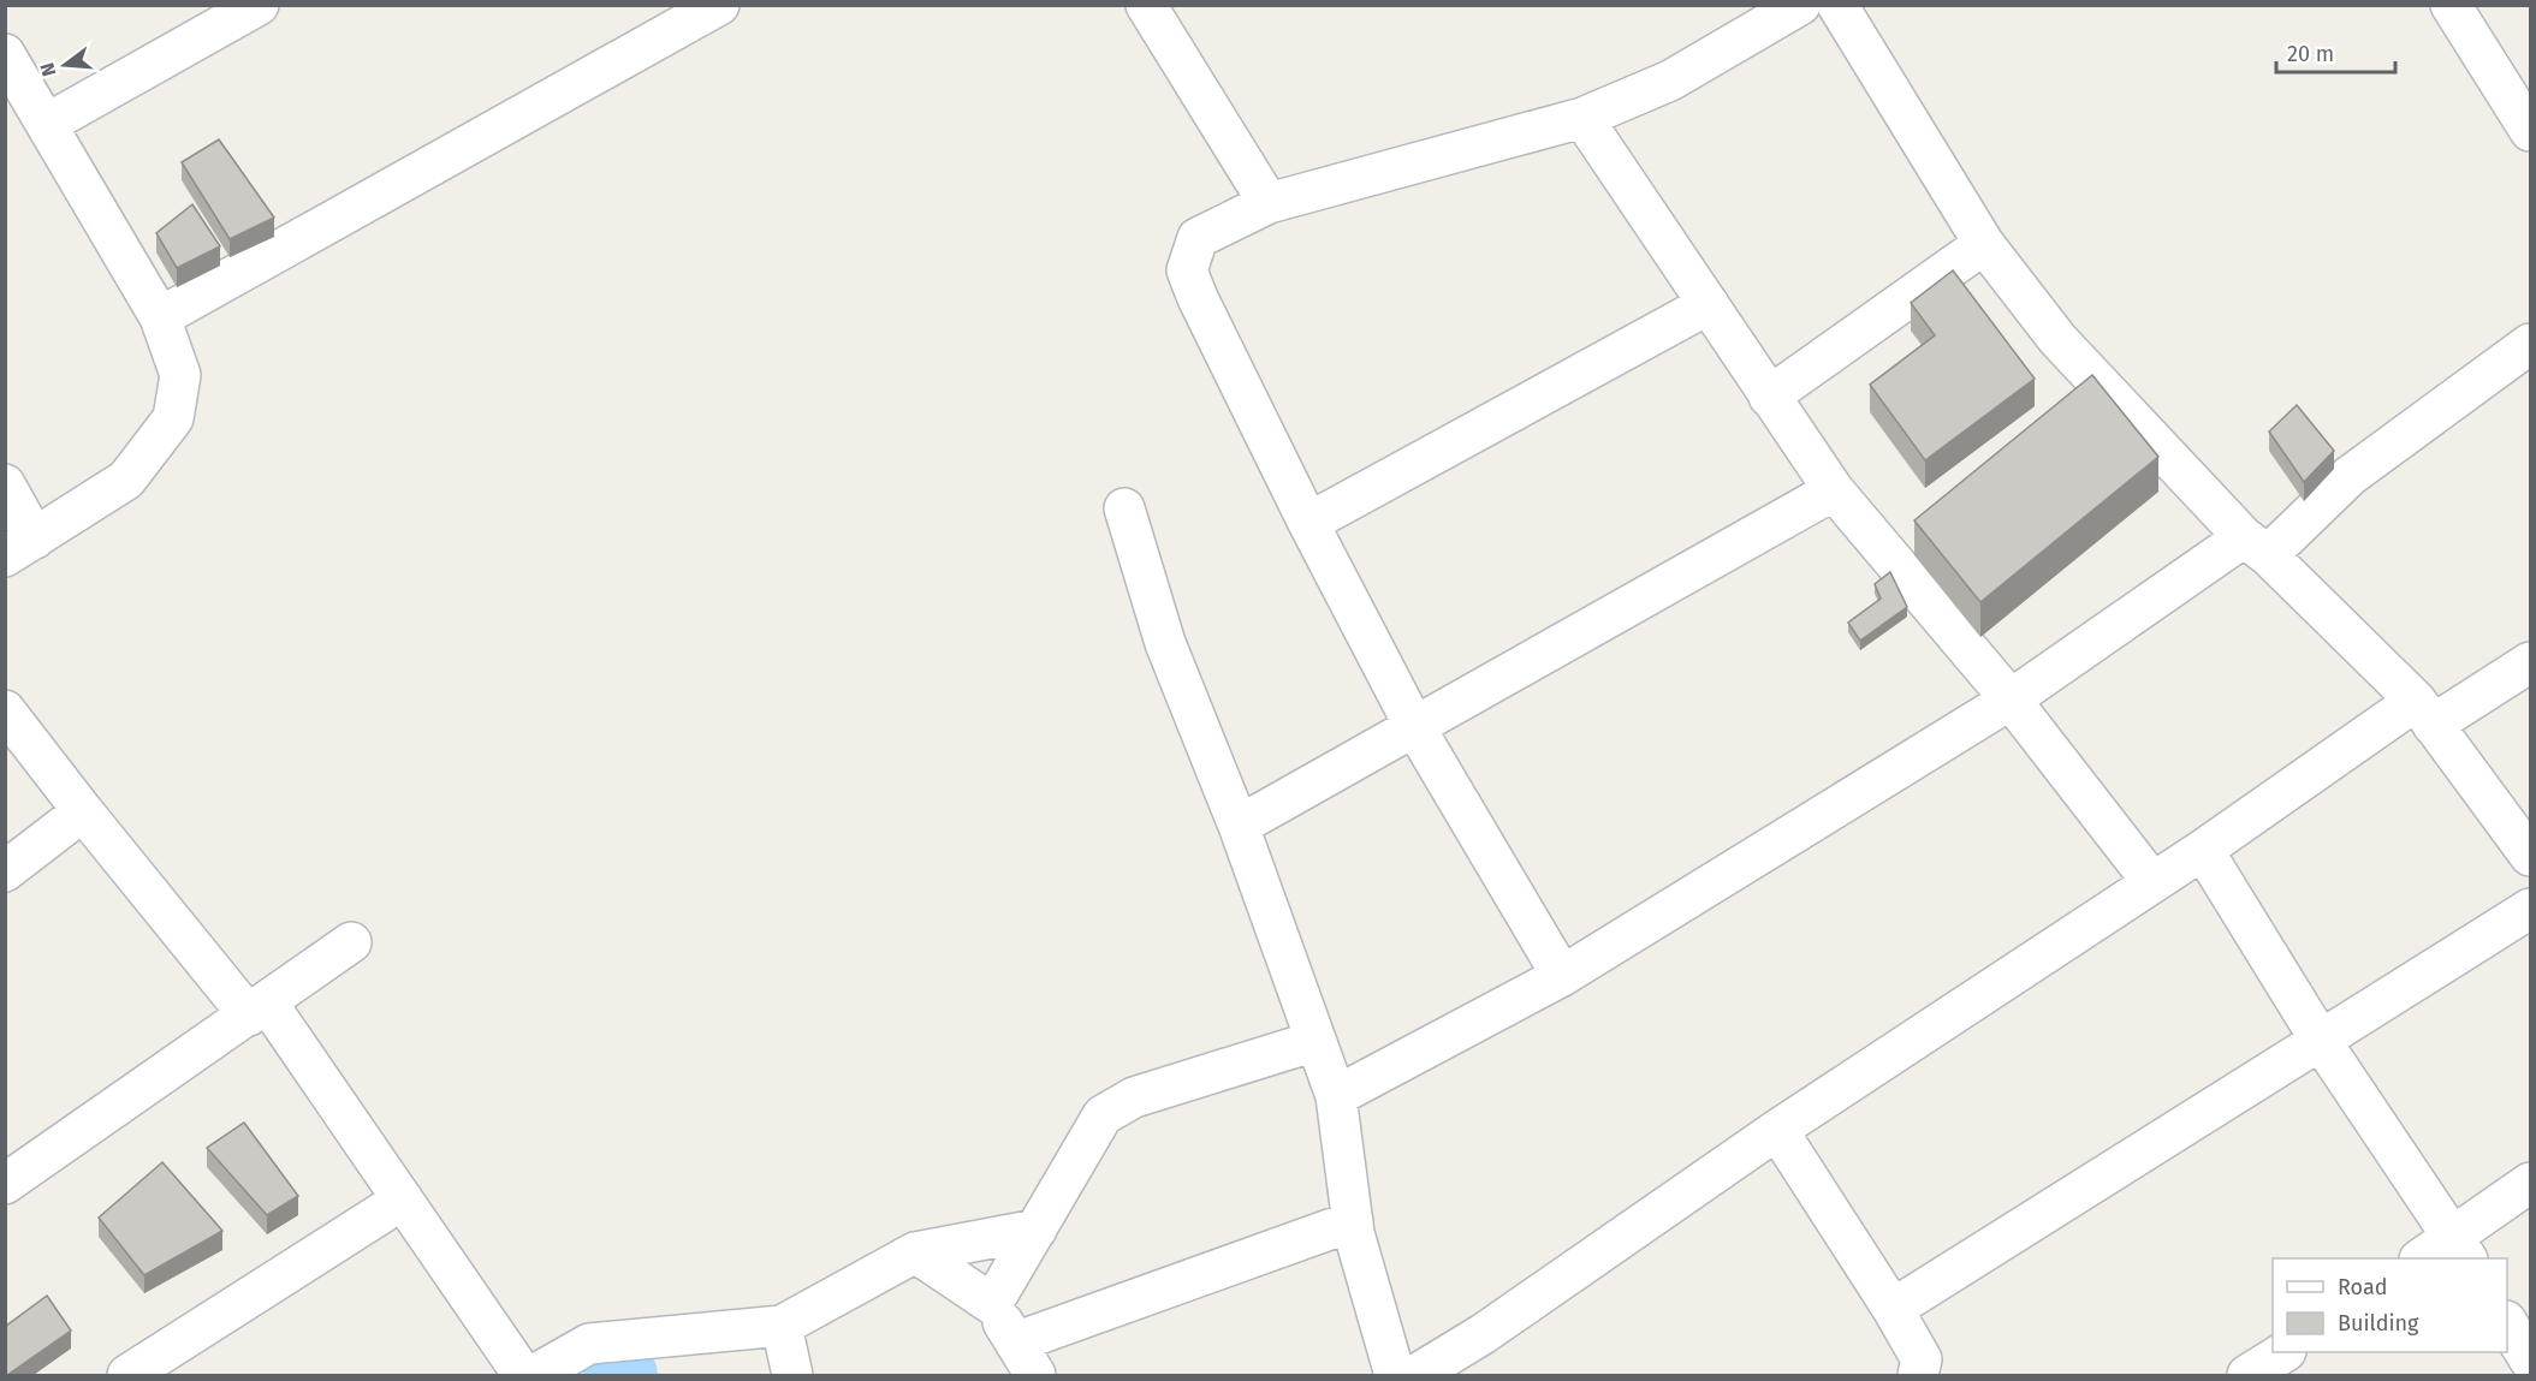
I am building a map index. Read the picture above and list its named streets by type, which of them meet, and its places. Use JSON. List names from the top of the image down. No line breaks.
{"legend":["Road","Building"],"scale_bar":"20 m","north":"left"}
